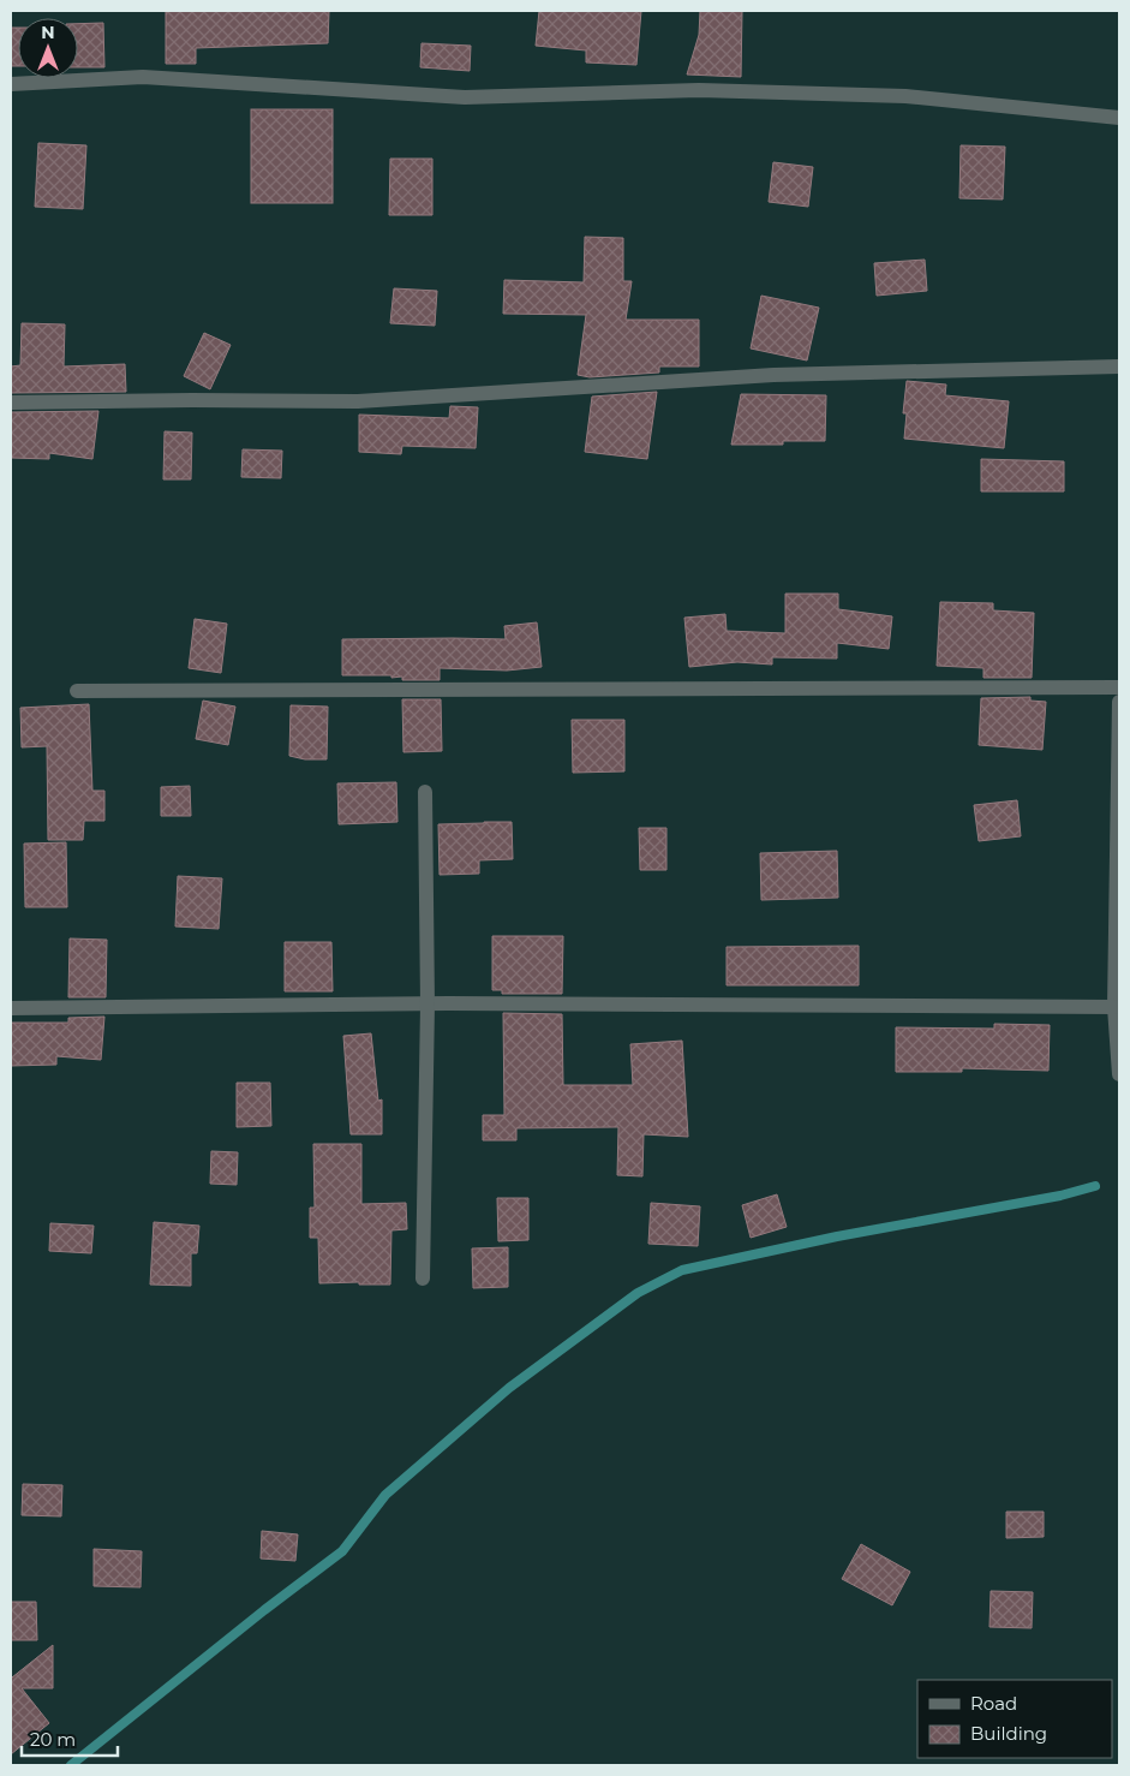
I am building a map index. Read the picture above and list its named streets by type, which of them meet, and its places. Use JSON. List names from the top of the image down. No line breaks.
{"legend":["Road","Building"],"scale_bar":"20 m","north":"top"}
